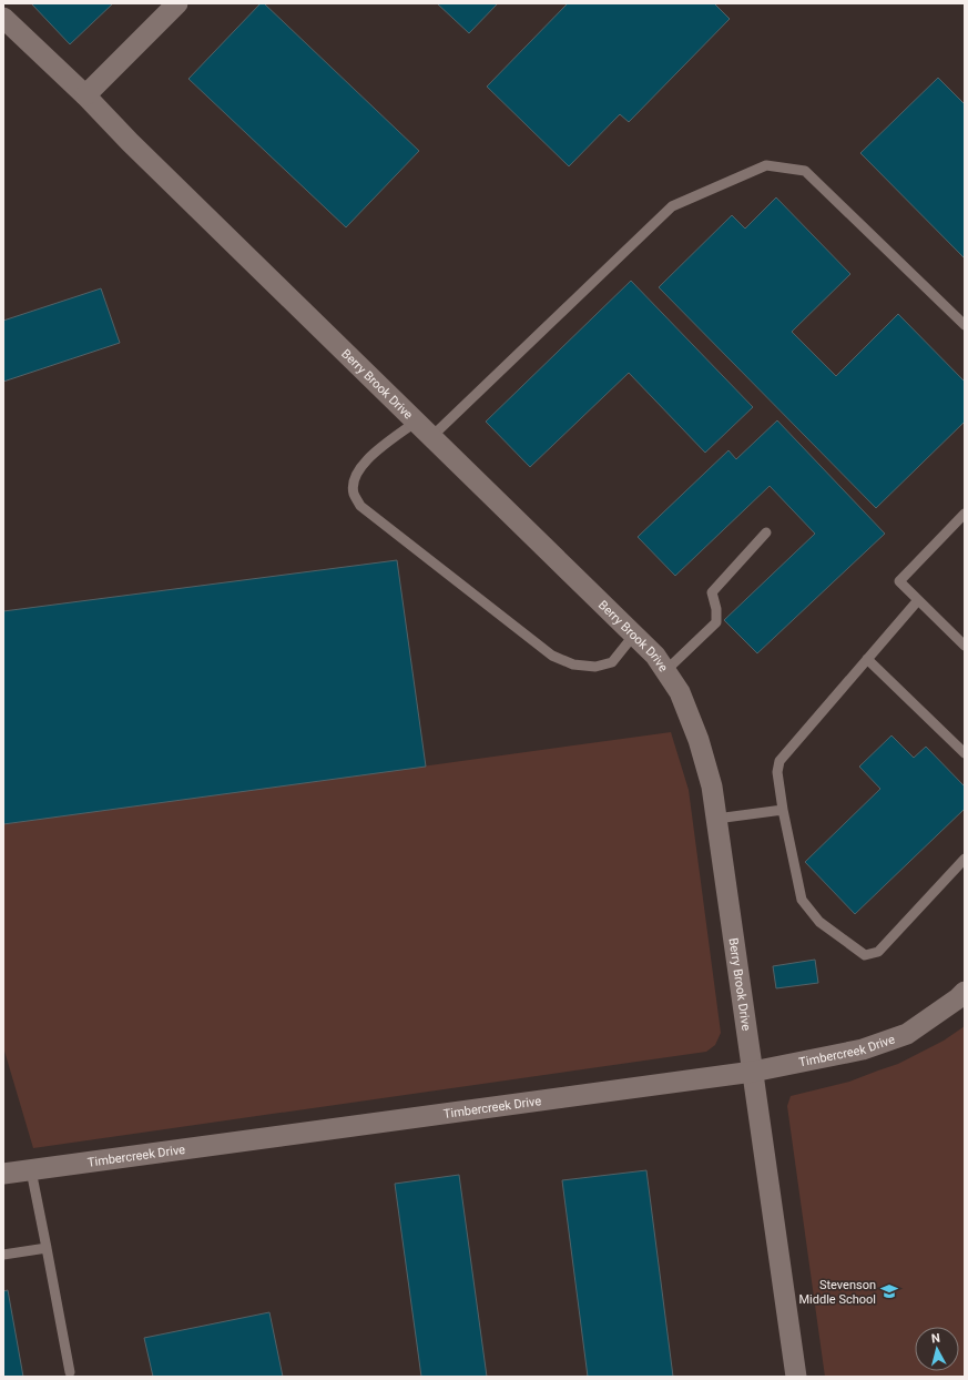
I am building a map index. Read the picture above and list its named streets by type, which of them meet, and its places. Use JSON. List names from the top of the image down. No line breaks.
{"streets":{"street":["Berry Brook Drive","Timbercreek Drive"]},"crossings":[["Berry Brook Drive","Timbercreek Drive"]],"places":{"school or university":["Stevenson Middle School"]},"north":"top"}
